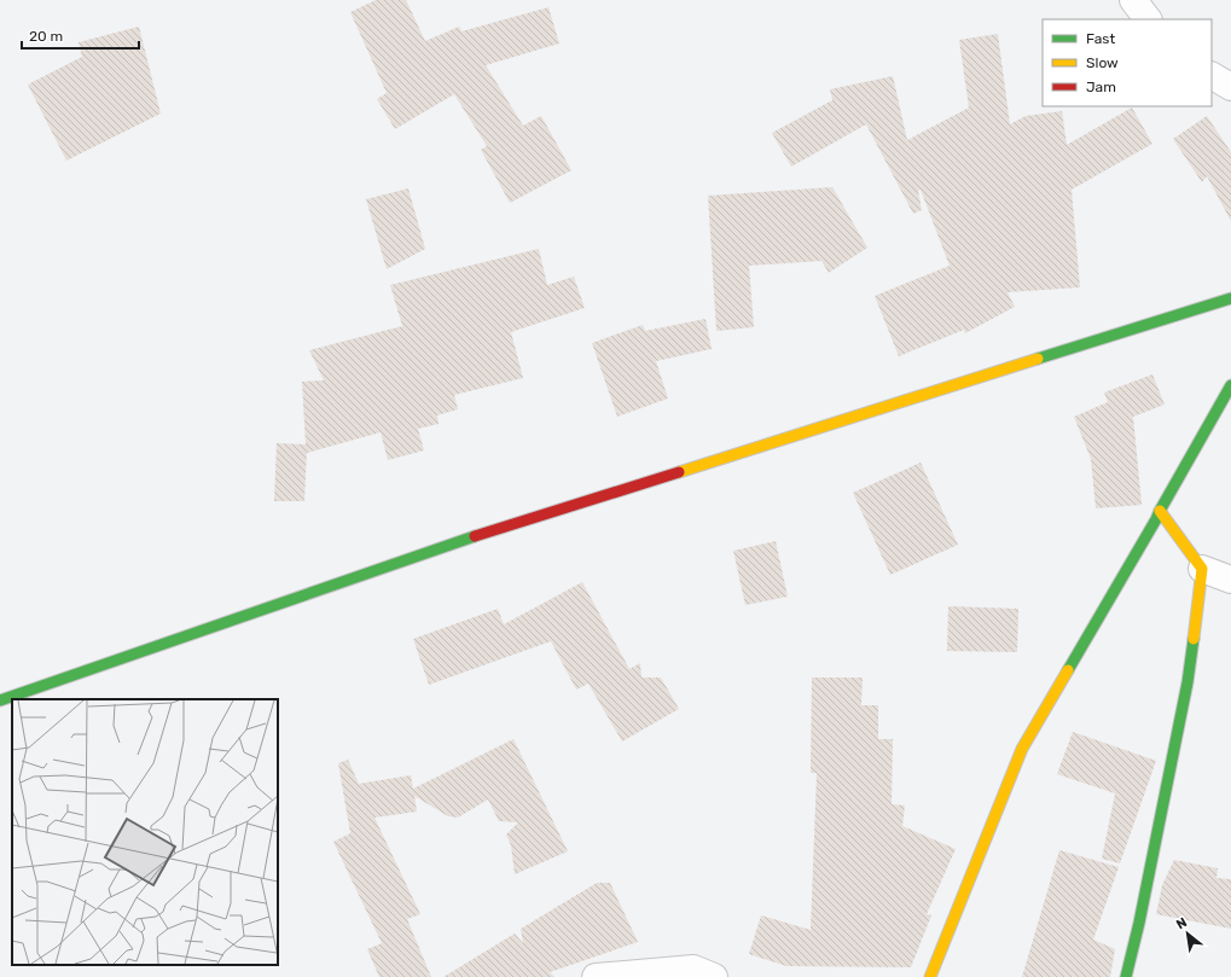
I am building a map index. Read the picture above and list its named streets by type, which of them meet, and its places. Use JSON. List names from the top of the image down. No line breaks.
{"legend":["Fast","Slow","Jam"],"scale_bar":"20 m","north":"top left"}
